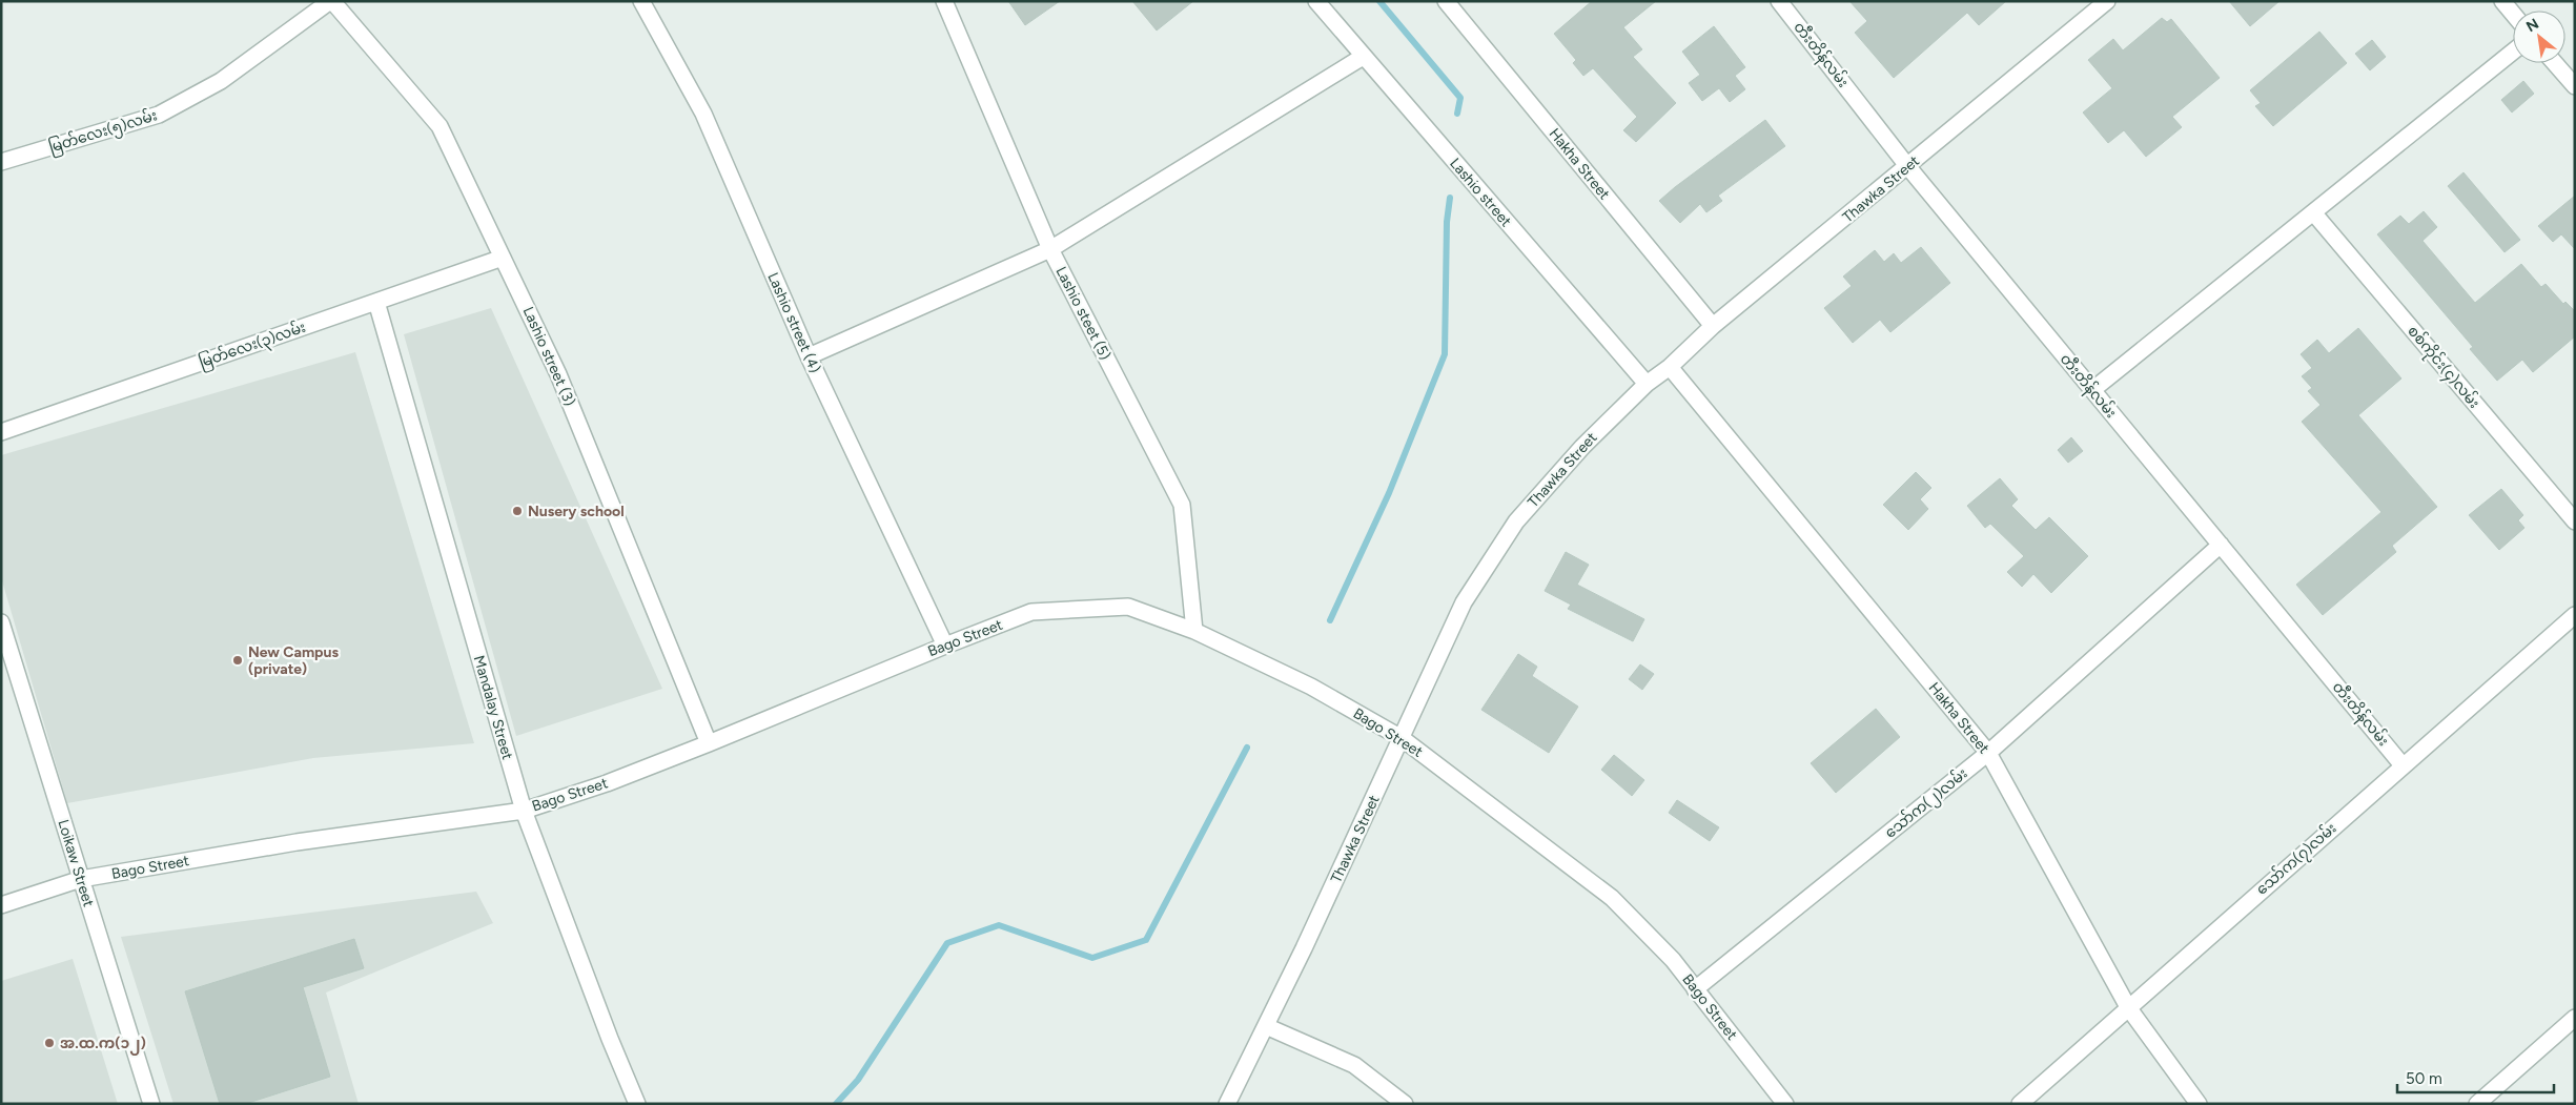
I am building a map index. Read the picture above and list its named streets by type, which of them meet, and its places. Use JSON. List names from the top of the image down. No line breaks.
{"streets":{"street":["တီးတိန်လမ်း","မြတ်လေး(၅)လမ်း","Hakha Street","Thawka Street","Lashio street","Lashio steet (5)","Lashio street (4)","မြတ်လေး(၃)လမ်း","Lashio street (3)","စစ်ကိုင်း(၄)လမ်း","Bago Street","Mandalay Street","သော်က(၂)လမ်း","သော်က(၇)လမ်း","Loikaw Street"]},"crossings":[["တီးတိန်လမ်း","Thawka Street"],["တီးတိန်လမ်း","သော်က(၂)လမ်း"],["တီးတိန်လမ်း","သော်က(၇)လမ်း"],["မြတ်လေး(၅)လမ်း","Lashio street (3)"],["Hakha Street","Thawka Street"],["Hakha Street","သော်က(၂)လမ်း"],["Hakha Street","သော်က(၇)လမ်း"],["Thawka Street","Lashio street"],["Thawka Street","Bago Street"],["Lashio steet (5)","Bago Street"],["Lashio street (4)","Bago Street"],["မြတ်လေး(၃)လမ်း","Lashio street (3)"],["မြတ်လေး(၃)လမ်း","Mandalay Street"],["Lashio street (3)","Bago Street"],["Bago Street","Mandalay Street"],["Bago Street","သော်က(၂)လမ်း"],["Bago Street","Loikaw Street"]],"places":["Nusery school","New Campus (private)","အ.ထ.က(၁၂)"],"scale_bar":"50 m","north":"top left"}
